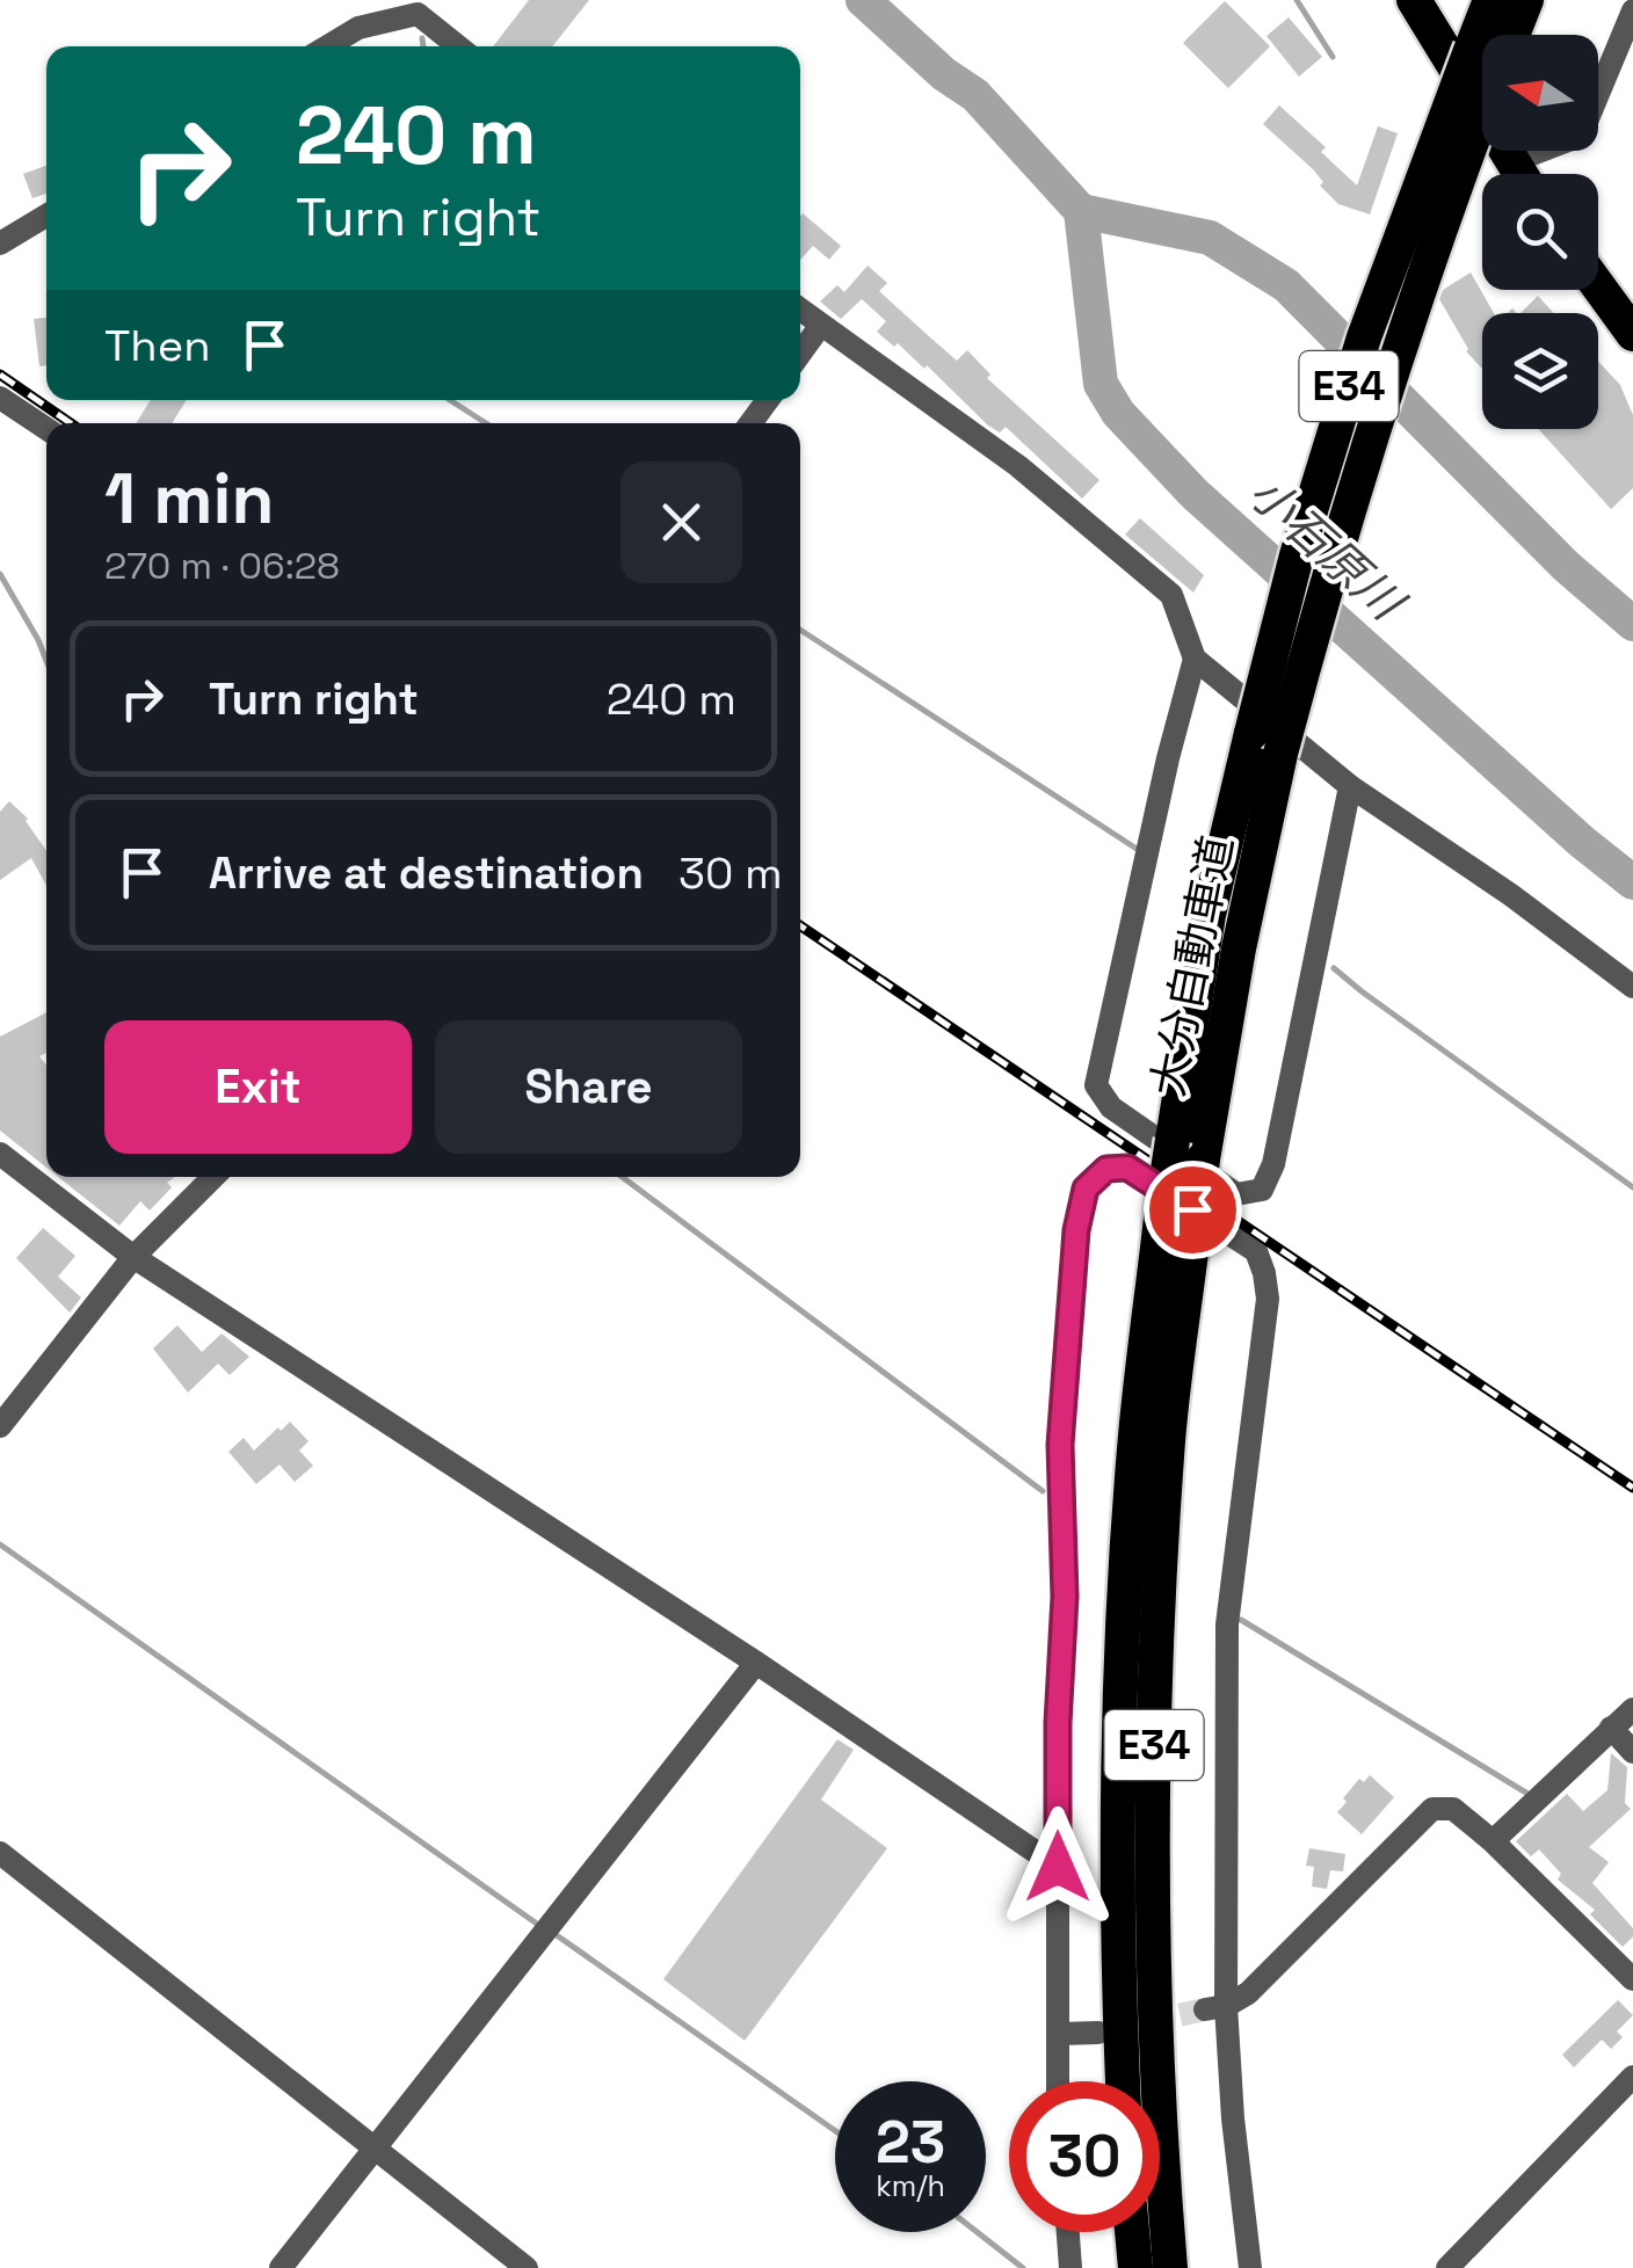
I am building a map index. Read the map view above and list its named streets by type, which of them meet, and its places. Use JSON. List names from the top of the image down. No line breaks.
{"streets":{"highway":["E34","大分自動車道"]},"water":["小石原川"],"north":"left","page":{"turn":["240 m","Turn right"],"then":"Then","heading":["1 min","270 m · 06:28"],"list":[{"name":"Turn right","value":"240 m"},{"name":"Arrive at destination","value":"30 m"}],"buttons":["Exit","Share"],"speed":"23 km/h","limit":"30"}}
